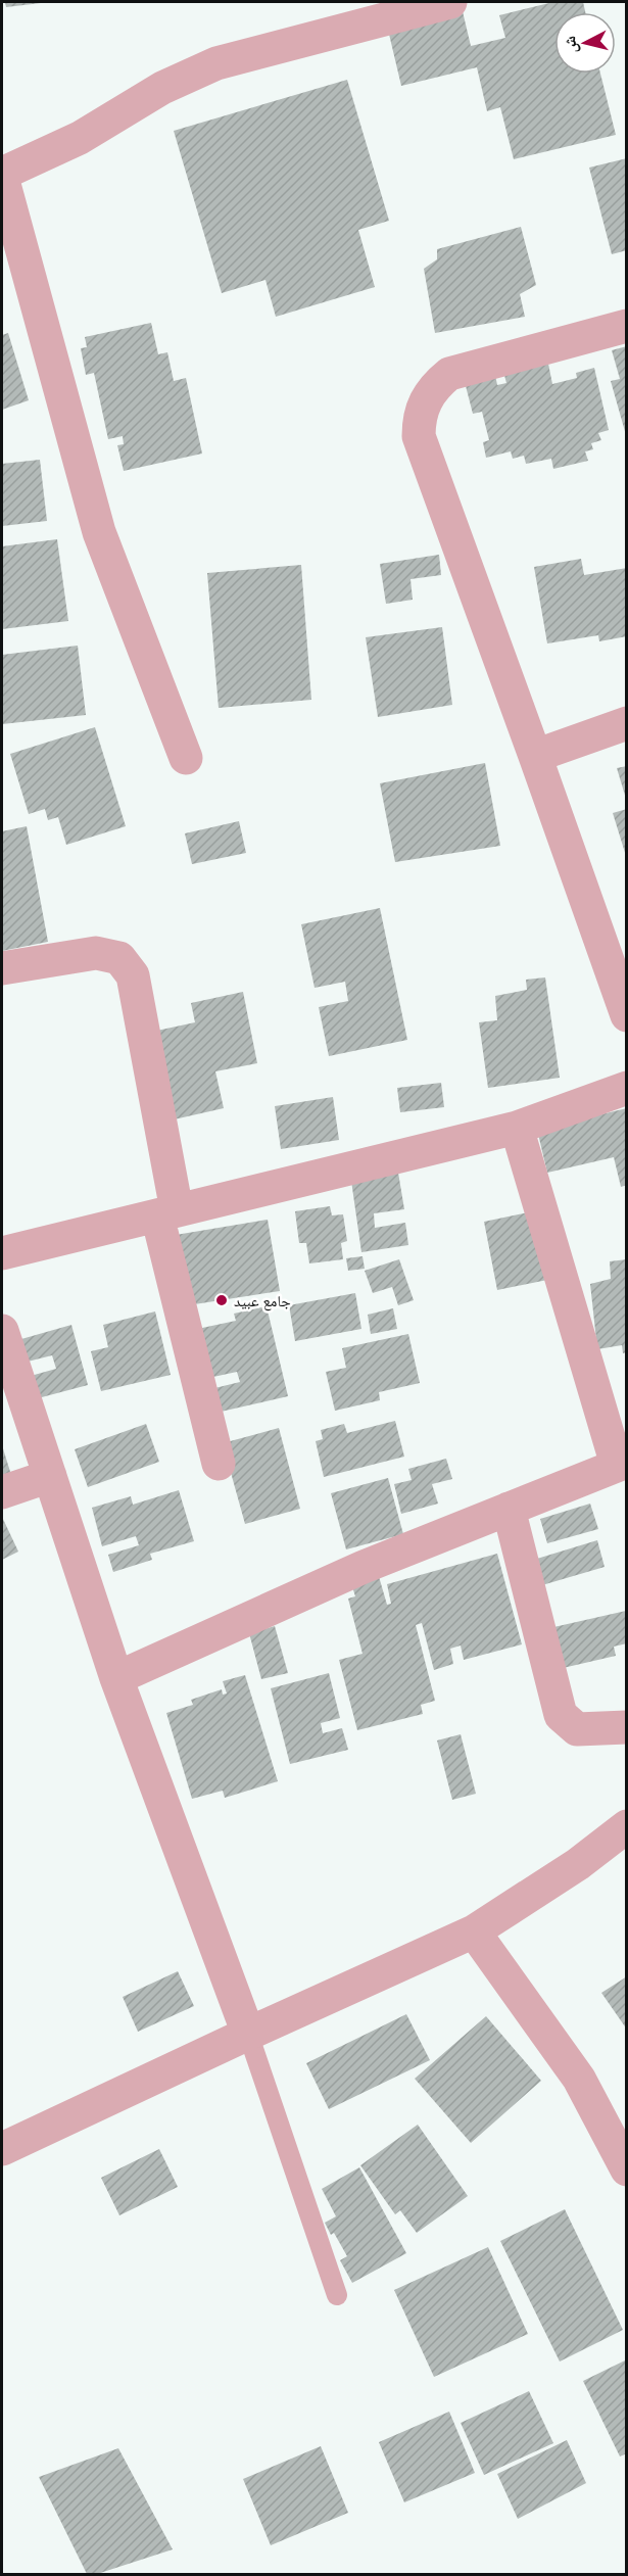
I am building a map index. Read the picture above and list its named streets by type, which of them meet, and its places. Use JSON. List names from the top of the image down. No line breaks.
{"places":["جامع عبيد"],"north":"left"}
